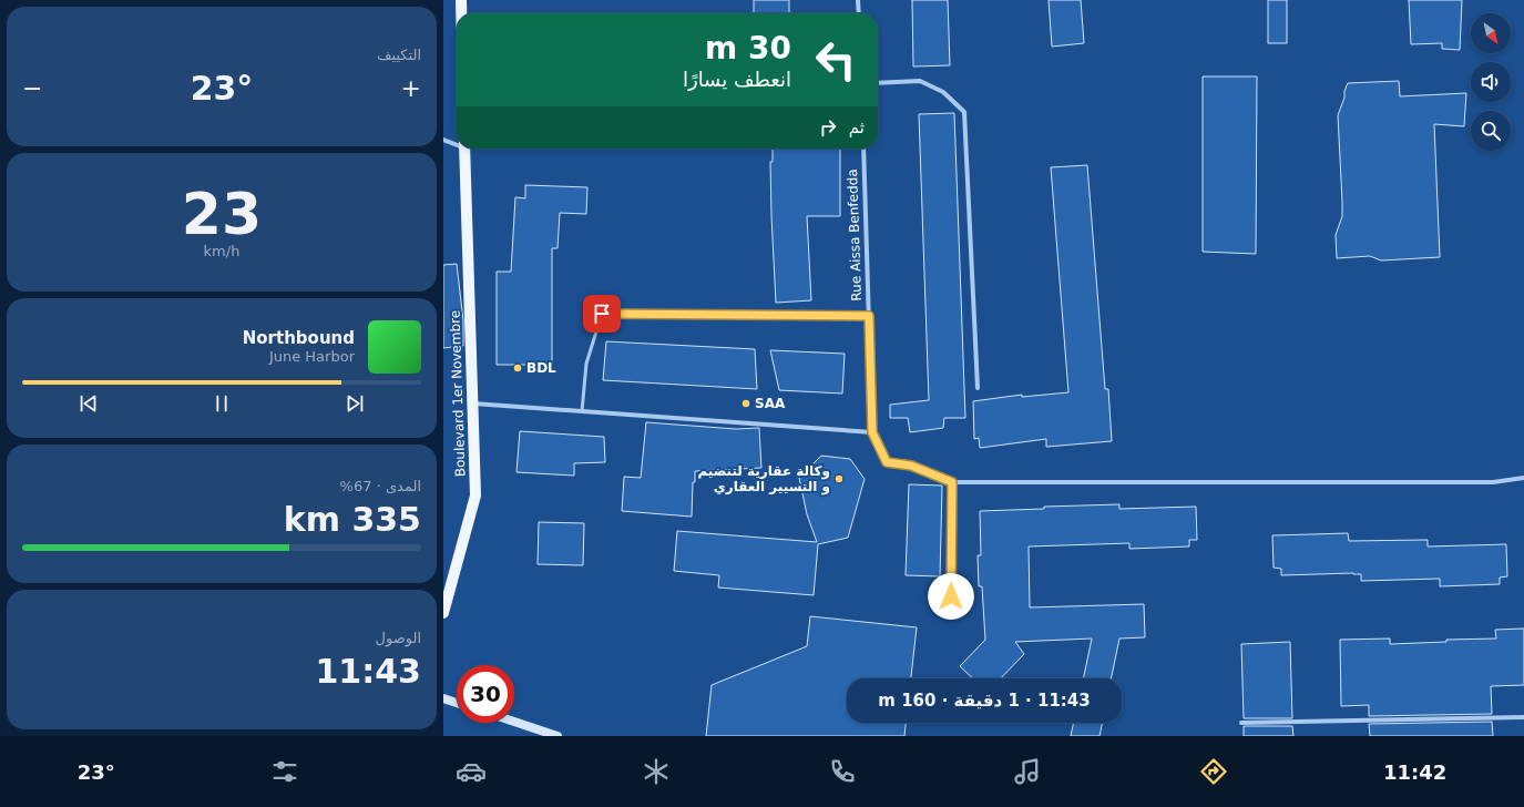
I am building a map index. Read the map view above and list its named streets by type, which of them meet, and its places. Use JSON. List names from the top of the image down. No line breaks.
{"streets":{"main road":["Boulevard 1er Novembre"],"street":["Rue Aissa Benfedda"]},"places":["BDL","SAA","وكالة عقارية لتنضيم و التسيير العقاري"],"north":"bottom right","page":{"tile":["التكييف",["23","km/h"],["المدى · 67%","335 km"],["الوصول","11:43"]],"turn":["30 m","انعطف يسارًا"],"heat":["−","23°","+"],"then":"ثم","song":["Northbound","June Harbor"],"limit":"30","trip":"11:43 · 1 دقيقة · 160 m","tabs":["11:42","23°"]}}
